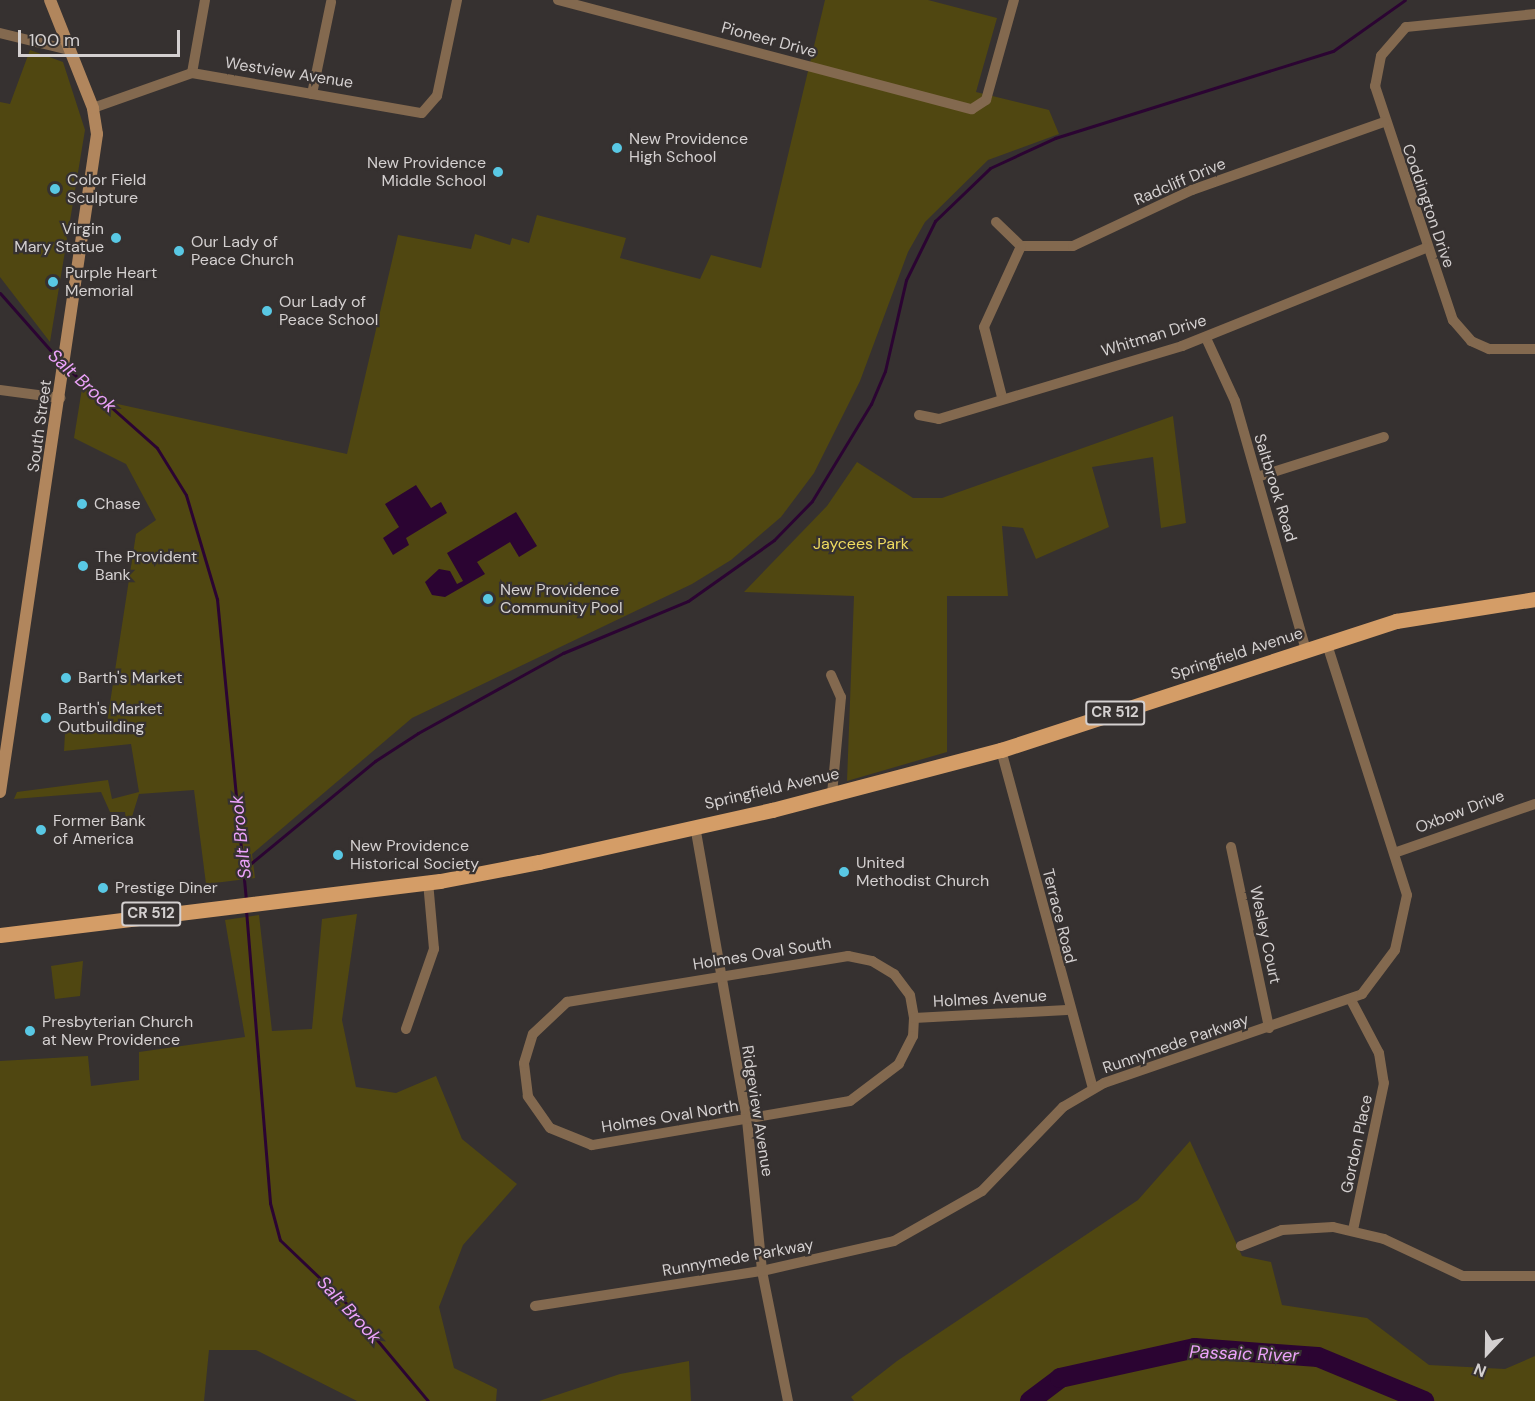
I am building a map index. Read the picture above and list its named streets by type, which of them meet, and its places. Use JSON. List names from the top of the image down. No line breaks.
{"streets":{"main road":["Springfield Avenue","CR 512"],"street":["Pioneer Drive","Westview Avenue","Radcliff Drive","Coddington Drive","Whitman Drive","South Street","Saltbrook Road","Oxbow Drive","Terrace Road","Wesley Court","Holmes Oval South","Holmes Avenue","Runnymede Parkway","Ridgeview Avenue","Holmes Oval North","Gordon Place"]},"crossings":[["Westview Avenue","South Street"],["Radcliff Drive","Coddington Drive"],["Coddington Drive","Whitman Drive"],["Whitman Drive","Saltbrook Road"],["Saltbrook Road","Springfield Avenue"],["Springfield Avenue","Terrace Road"],["Springfield Avenue","Runnymede Parkway"],["Springfield Avenue","Ridgeview Avenue"],["Oxbow Drive","Runnymede Parkway"],["Terrace Road","Holmes Avenue"],["Terrace Road","Runnymede Parkway"],["Wesley Court","Runnymede Parkway"],["Holmes Oval South","Holmes Avenue"],["Holmes Oval South","Ridgeview Avenue"],["Holmes Oval South","Holmes Oval North"],["Holmes Avenue","Holmes Oval North"],["Runnymede Parkway","Ridgeview Avenue"],["Runnymede Parkway","Gordon Place"],["Ridgeview Avenue","Holmes Oval North"]],"water":["Salt Brook","Passaic River"],"parks":["Jaycees Park"],"places":["New Providence High School","New Providence Middle School","Color Field Sculpture","Virgin Mary Statue","Our Lady of Peace Church","Purple Heart Memorial","Our Lady of Peace School","Chase","The Provident Bank","New Providence Community Pool","Barth's Market","Barth's Market Outbuilding","Former Bank of America","New Providence Historical Society","United Methodist Church","Prestige Diner","Presbyterian Church at New Providence"],"scale_bar":"100 m","north":"bottom"}
